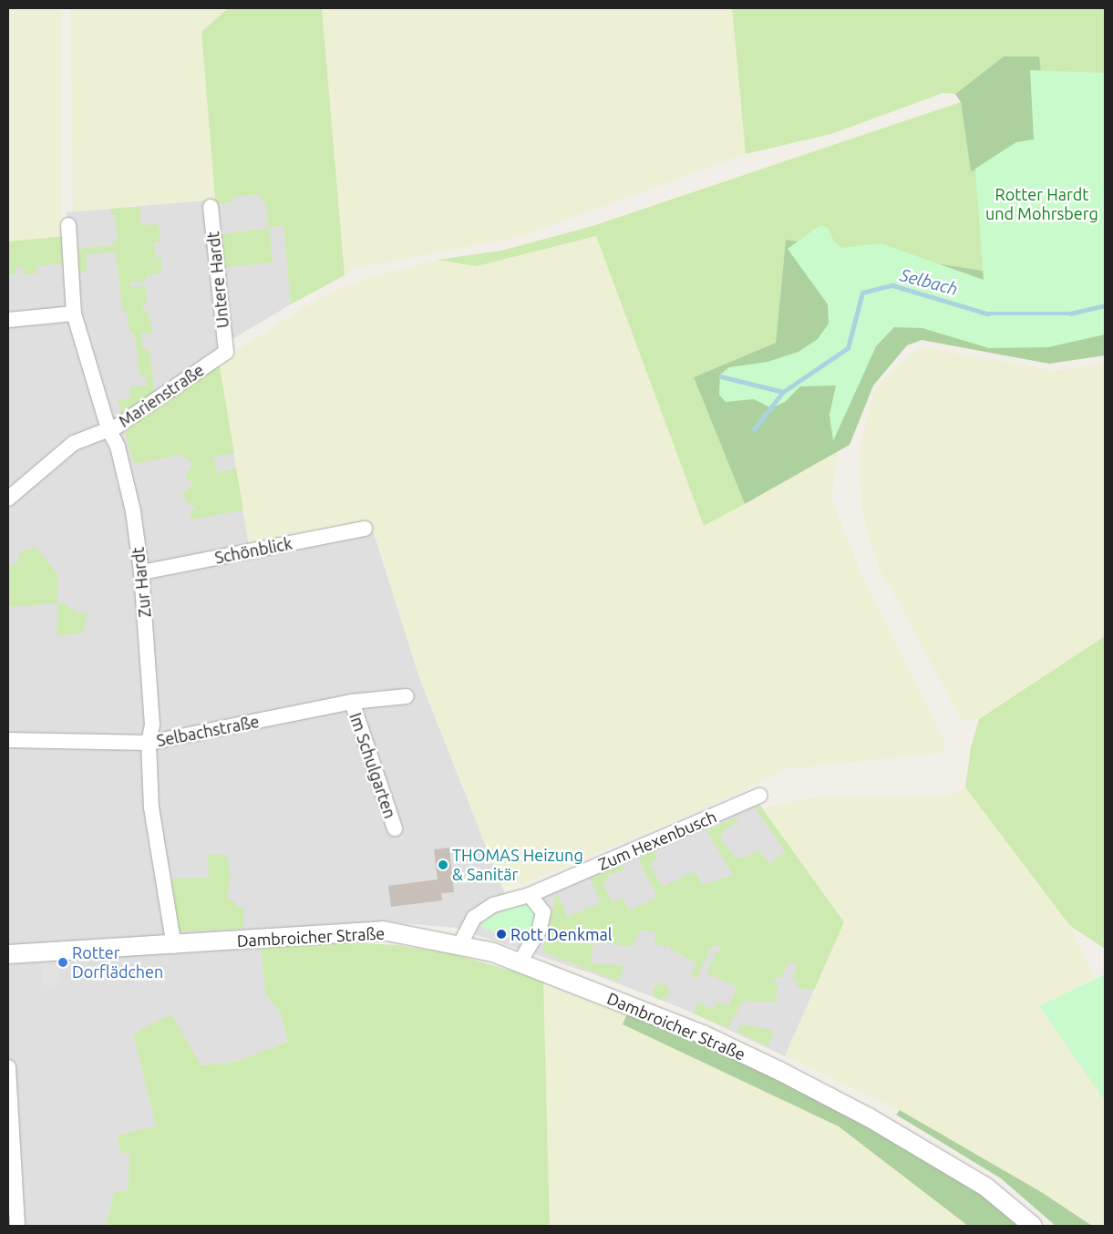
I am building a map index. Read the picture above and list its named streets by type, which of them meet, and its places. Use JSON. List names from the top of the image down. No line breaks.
{"streets":{"street":["Untere Hardt","Marienstraße","Schönblick","Zur Hardt","Selbachstraße","Im Schulgarten","Zum Hexenbusch","Dambroicher Straße"]},"crossings":[["Untere Hardt","Marienstraße"],["Marienstraße","Zur Hardt"],["Schönblick","Zur Hardt"],["Zur Hardt","Selbachstraße"],["Zur Hardt","Dambroicher Straße"],["Selbachstraße","Im Schulgarten"],["Zum Hexenbusch","Dambroicher Straße"]],"water":["Selbach"],"parks":["Rotter Hardt und Mohrsberg"],"places":["THOMAS Heizung & Sanitär","Rott Denkmal","Rotter Dorflädchen"]}
